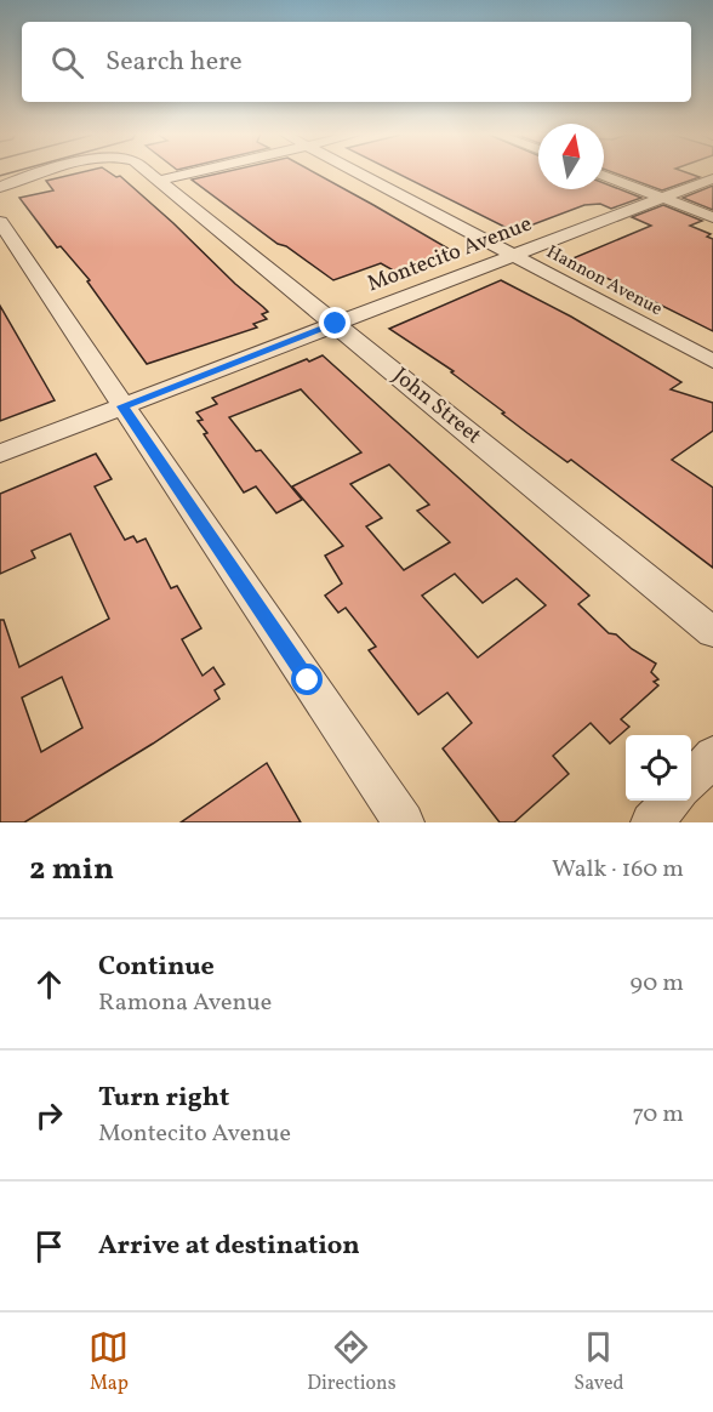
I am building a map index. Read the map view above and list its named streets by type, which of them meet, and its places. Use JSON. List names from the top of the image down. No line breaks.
{"streets":{"street":["Montecito Avenue","Hannon Avenue","John Street"]},"crossings":[["Montecito Avenue","Hannon Avenue"],["Montecito Avenue","John Street"]],"north":"top","page":{"search":"Search here","heading":["2 min","Walk · 160 m"],"list":[["Continue","Ramona Avenue","90 m"],["Turn right","Montecito Avenue","70 m"],"Arrive at destination"],"nav":["Map","Directions","Saved"]}}
